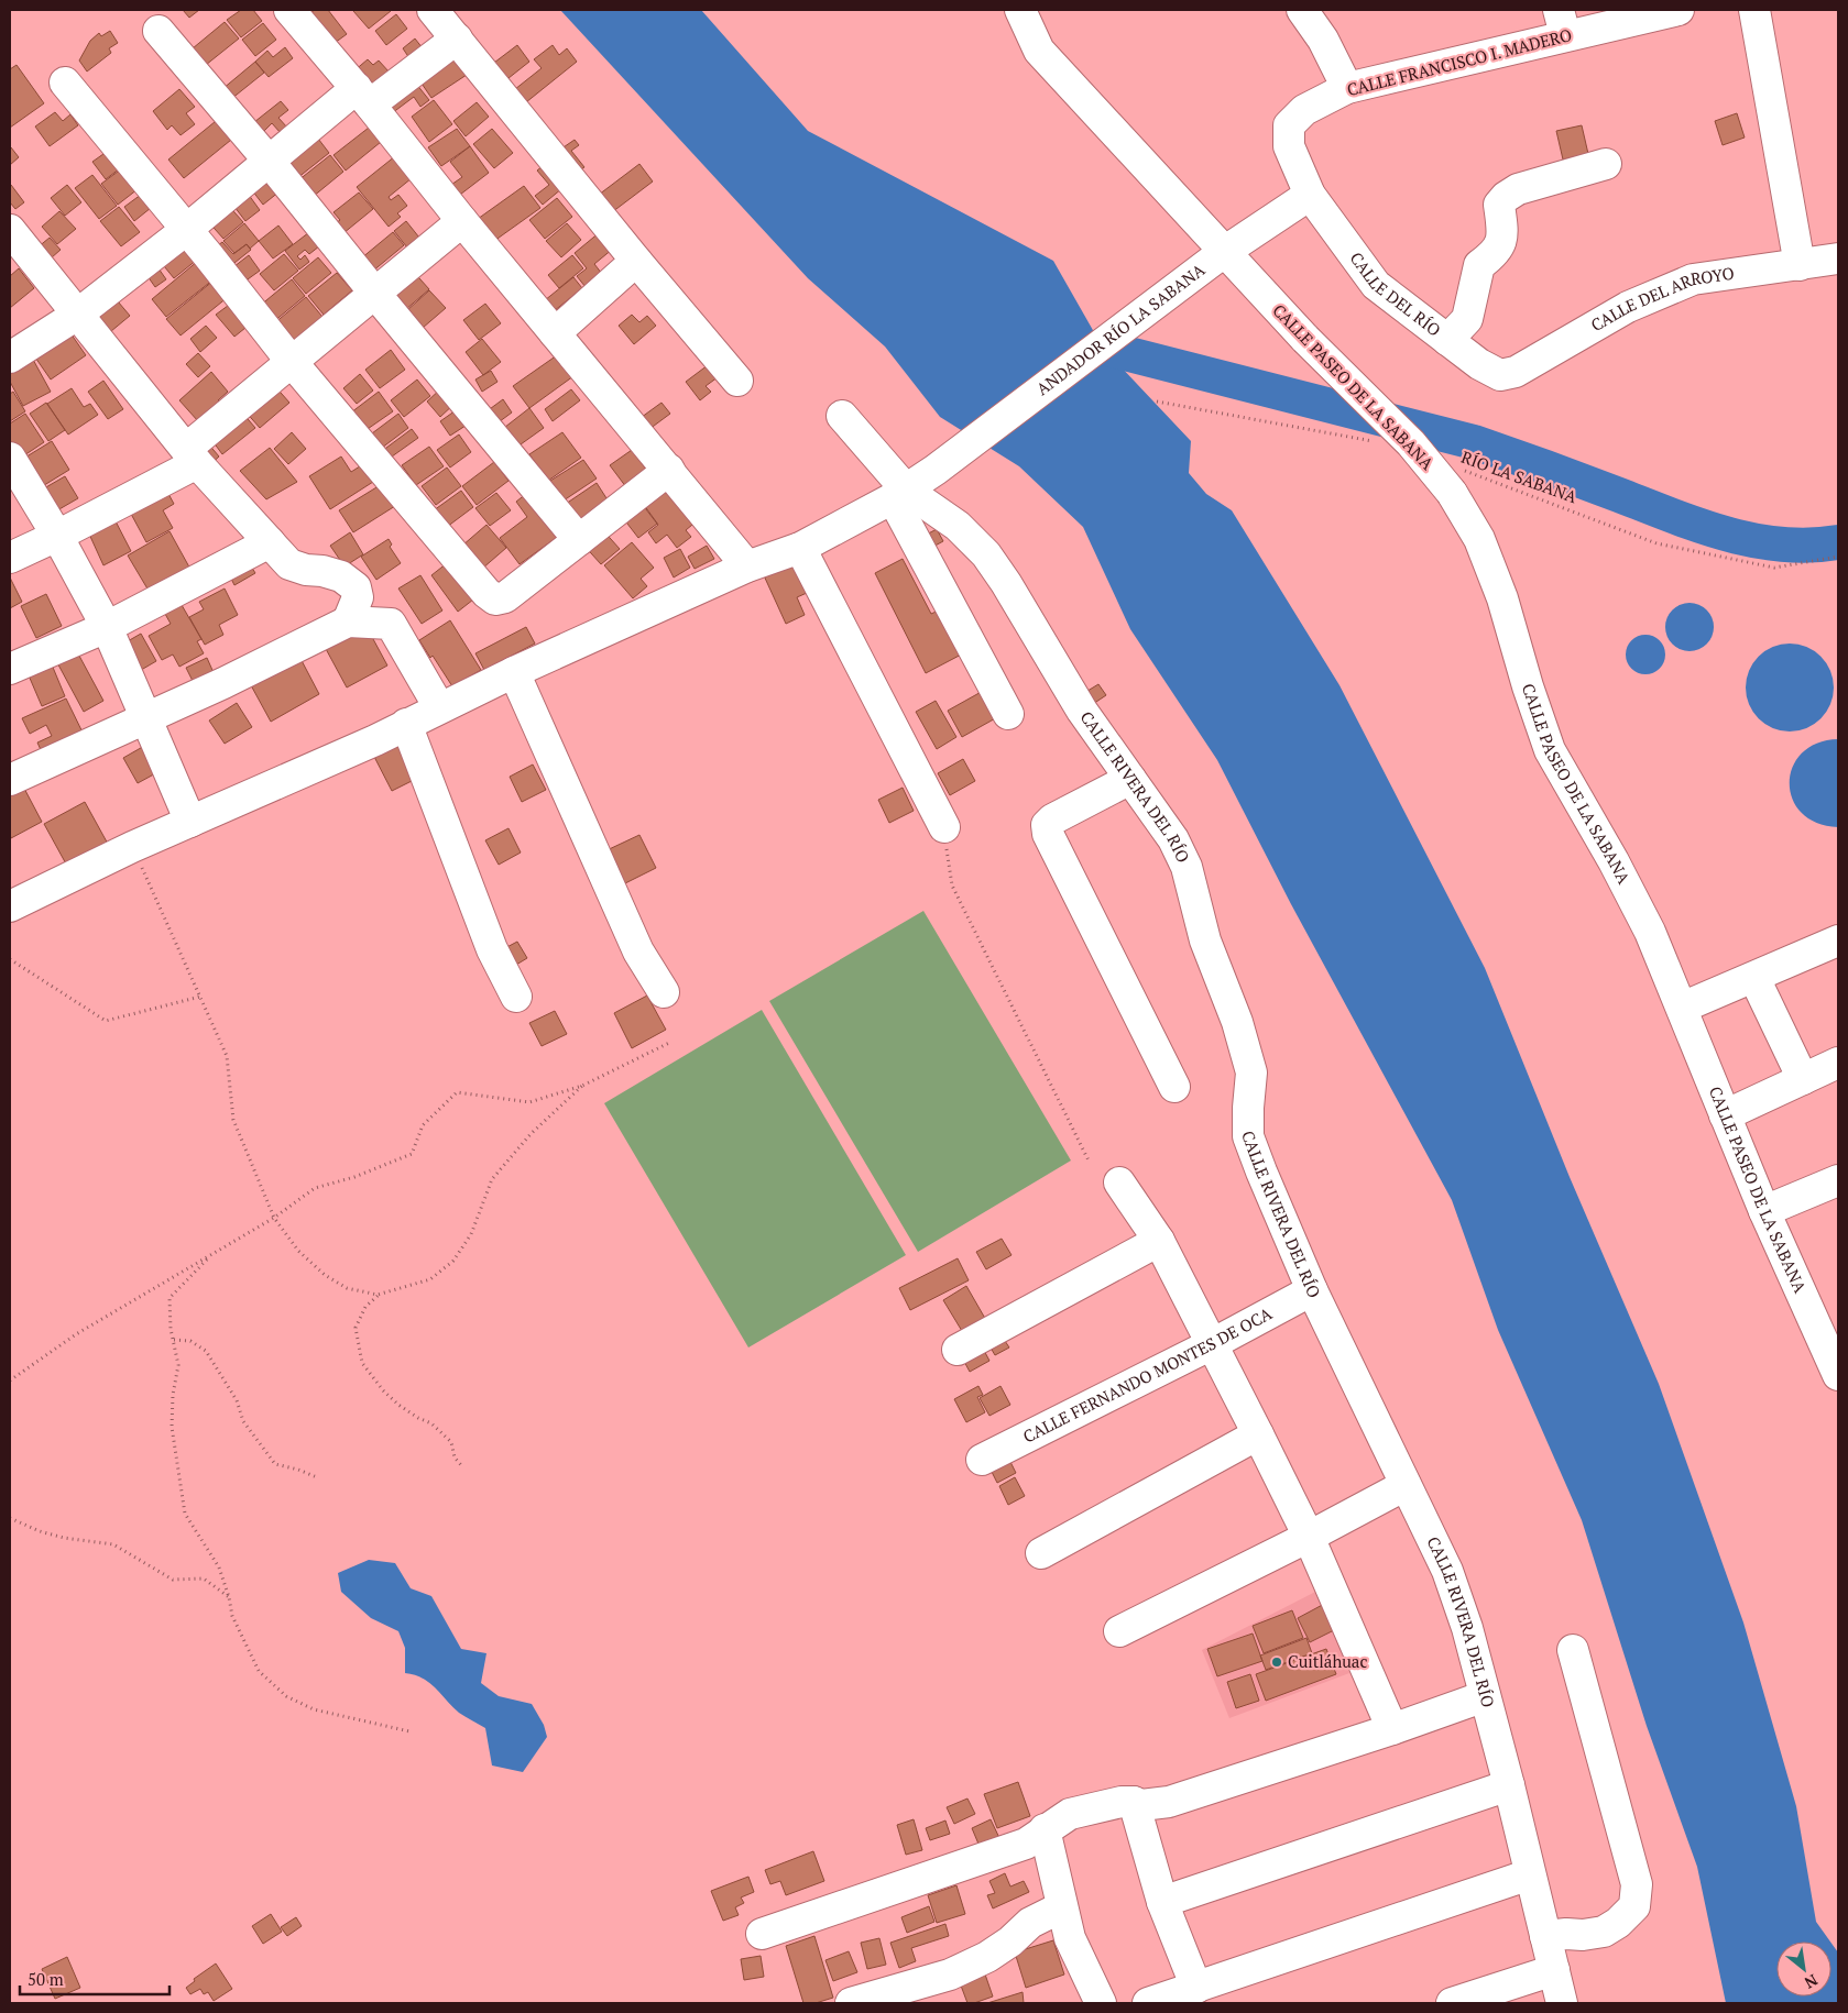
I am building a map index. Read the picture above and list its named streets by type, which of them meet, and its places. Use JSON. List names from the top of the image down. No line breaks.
{"streets":{"street":["CALLE FRANCISCO I. MADERO","CALLE DEL RÍO","CALLE DEL ARROYO","ANDADOR RÍO LA SABANA","CALLE PASEO DE LA SABANA","CALLE RIVERA DEL RÍO","CALLE FERNANDO MONTES DE OCA"],"path":["RÍO LA SABANA"]},"crossings":[["CALLE FRANCISCO I. MADERO","CALLE DEL RÍO"],["CALLE FRANCISCO I. MADERO","ANDADOR RÍO LA SABANA"],["CALLE DEL RÍO","CALLE DEL ARROYO"],["CALLE DEL RÍO","ANDADOR RÍO LA SABANA"],["ANDADOR RÍO LA SABANA","CALLE PASEO DE LA SABANA"],["ANDADOR RÍO LA SABANA","CALLE RIVERA DEL RÍO"],["CALLE PASEO DE LA SABANA","RÍO LA SABANA"],["CALLE RIVERA DEL RÍO","CALLE FERNANDO MONTES DE OCA"]],"places":["Cuitláhuac"],"scale_bar":"50 m","north":"bottom right"}
